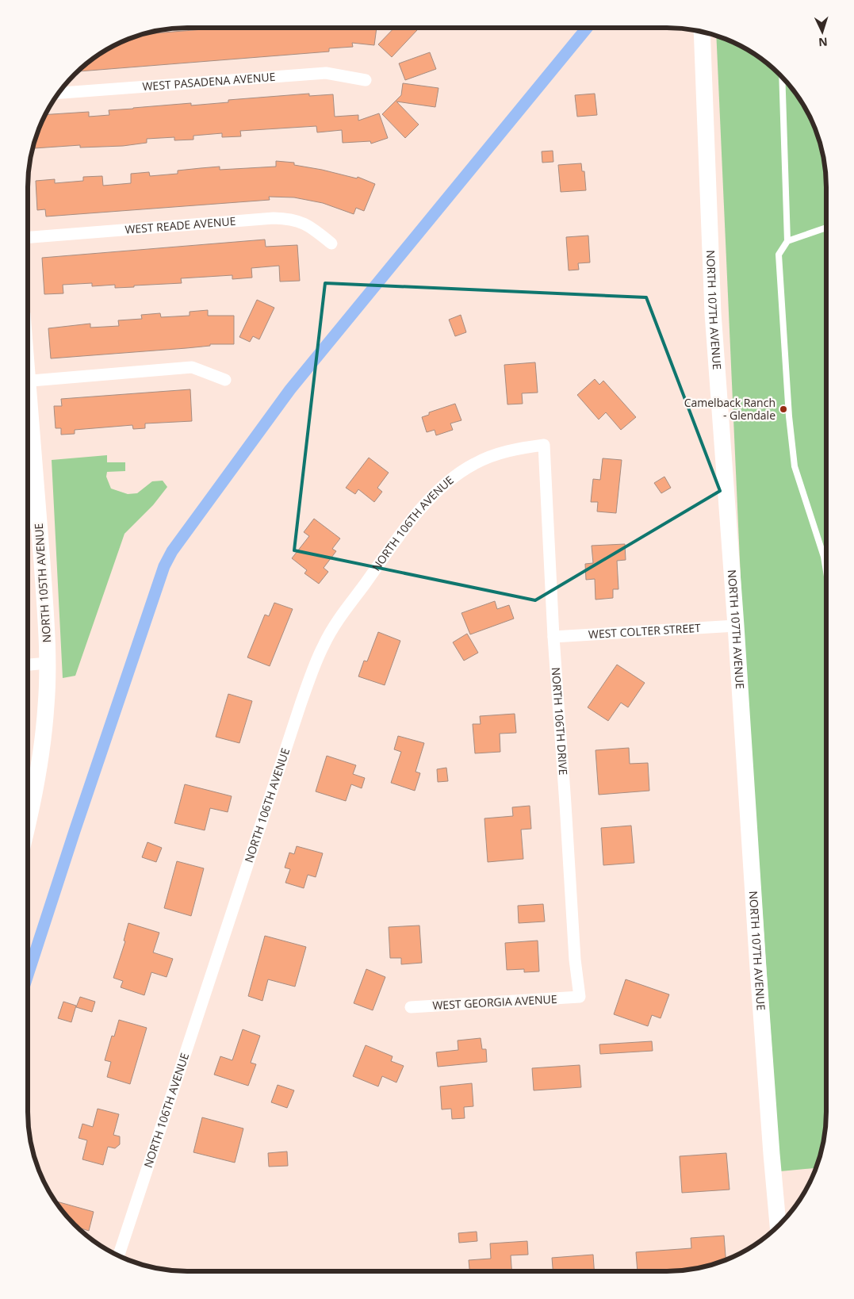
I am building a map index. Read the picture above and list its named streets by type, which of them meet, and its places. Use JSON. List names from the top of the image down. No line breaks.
{"streets":{"street":["WEST PASADENA AVENUE","WEST READE AVENUE","NORTH 107TH AVENUE","NORTH 106TH AVENUE","NORTH 105TH AVENUE","WEST COLTER STREET","NORTH 106TH DRIVE","WEST GEORGIA AVENUE"]},"crossings":[["NORTH 107TH AVENUE","WEST COLTER STREET"],["NORTH 106TH AVENUE","NORTH 106TH DRIVE"],["WEST COLTER STREET","NORTH 106TH DRIVE"],["NORTH 106TH DRIVE","WEST GEORGIA AVENUE"]],"places":["Camelback Ranch - Glendale"],"north":"bottom"}
